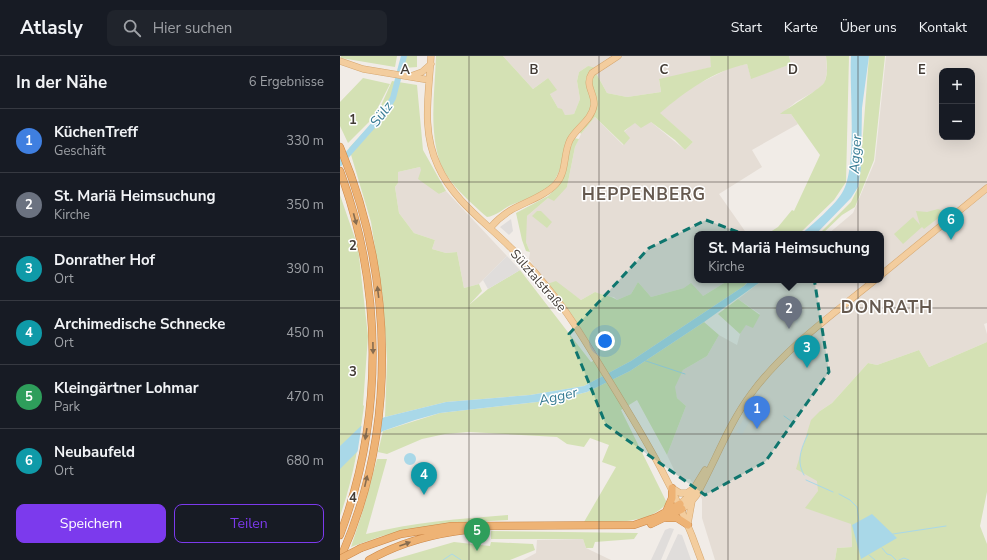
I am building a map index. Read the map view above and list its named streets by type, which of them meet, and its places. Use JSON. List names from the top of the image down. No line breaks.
{"streets":{"main road":["Sülztalstraße"]},"districts":["HEPPENBERG","DONRATH"],"water":["Sülz","Agger"],"page":{"header":"Atlasly","search":"Hier suchen","nav":["Start","Karte","Über uns","Kontakt"],"heading":["In der Nähe","6 Ergebnisse"],"map_buttons":["+","−"],"list":[{"mark":"1","name":"KüchenTreff","note":"Geschäft","value":"330 m"},{"mark":"2","name":"St. Mariä Heimsuchung","note":"Kirche","value":"350 m"},{"mark":"3","name":"Donrather Hof","note":"Ort","value":"390 m"},{"mark":"4","name":"Archimedische Schnecke","note":"Ort","value":"450 m"},{"mark":"5","name":"Kleingärtner Lohmar","note":"Park","value":"470 m"},{"mark":"6","name":"Neubaufeld","note":"Ort","value":"680 m"}],"pins":["6","2","3","1","4","5"],"popup":["St. Mariä Heimsuchung","Kirche"],"buttons":["Speichern","Teilen"]},"grid":{"columns":["A","B","C","D","E"],"rows":["1","2","3","4"]}}
